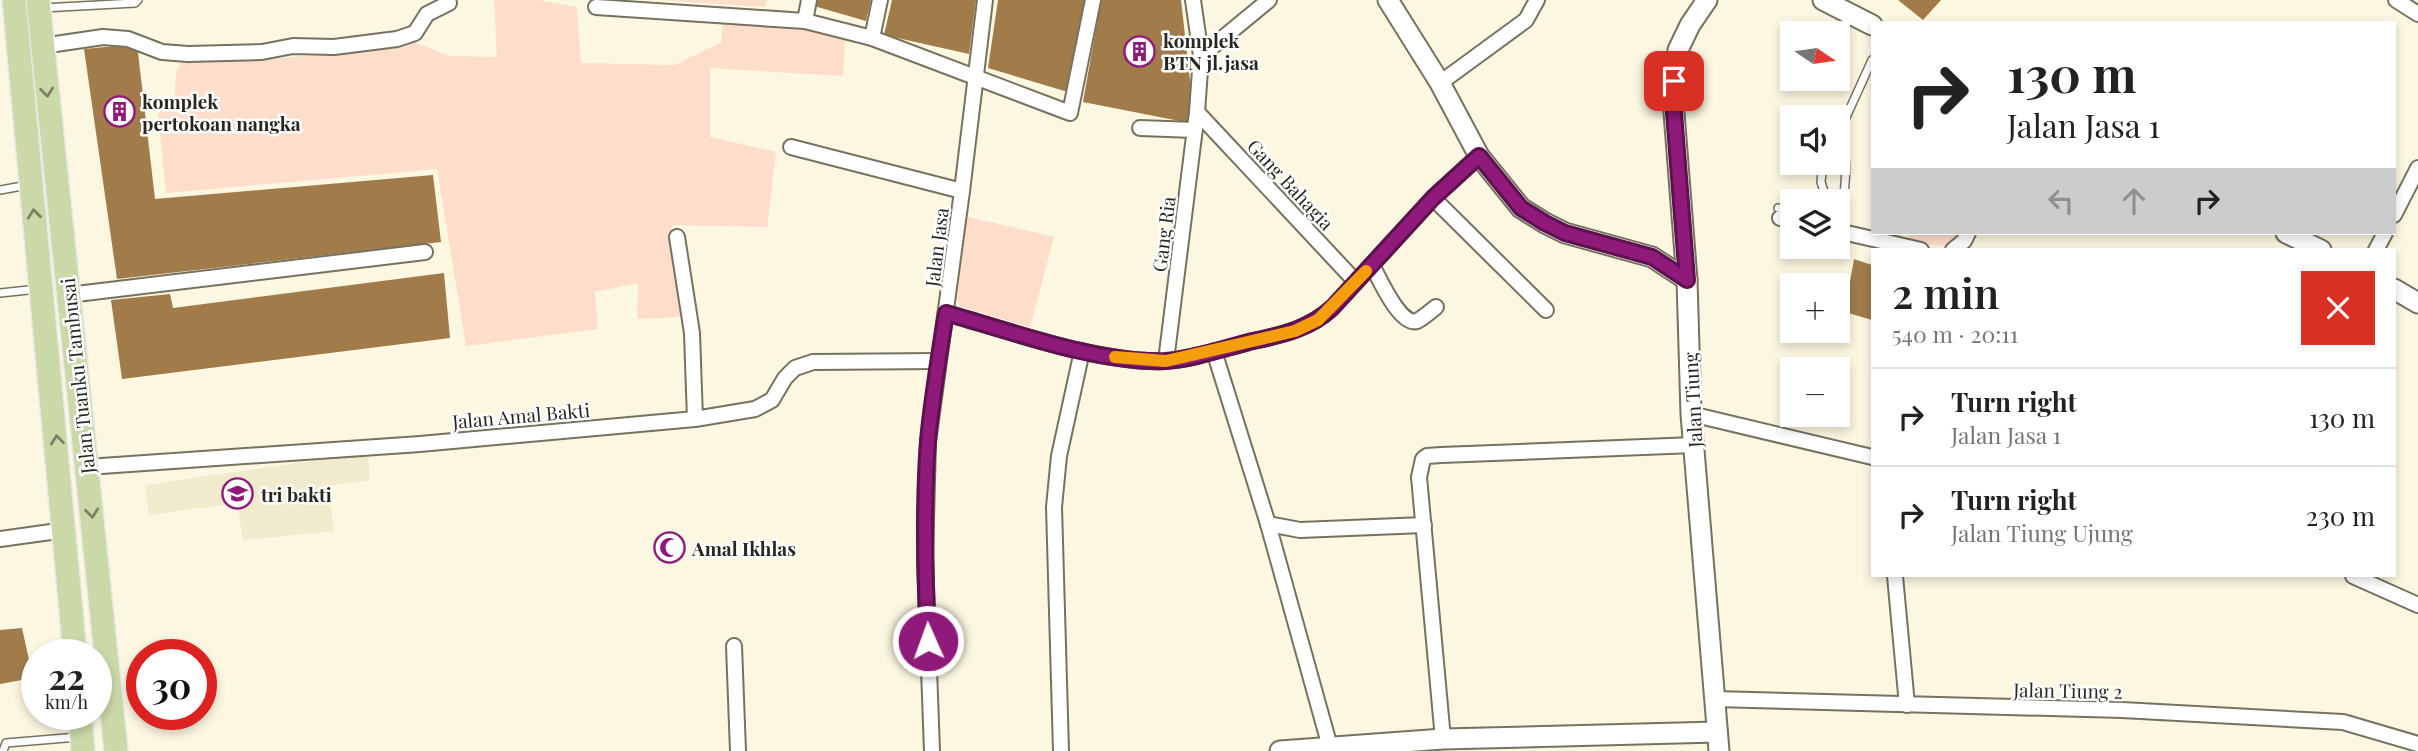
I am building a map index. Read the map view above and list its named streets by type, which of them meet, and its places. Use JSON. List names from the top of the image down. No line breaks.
{"streets":{"main road":["Jalan Tuanku Tambusai"],"street":["Gang Bahagia","Gang Ria","Jalan Jasa","Jalan Tiung","Jalan Amal Bakti","Jalan Tiung 2"]},"crossings":[["Gang Bahagia","Gang Ria"],["Jalan Jasa","Jalan Amal Bakti"],["Jalan Tuanku Tambusai","Jalan Amal Bakti"],["Jalan Tiung","Jalan Tiung 2"]],"places":{"building":["komplek BTN jl.jasa","komplek pertokoan nangka"],"school or university":["tri bakti"],"mosque":["Amal Ikhlas"]},"north":"right","page":{"map_buttons":["+","−"],"turn":["130 m","Jalan Jasa 1"],"heading":["2 min","540 m · 20:11"],"list":[{"name":"Turn right","note":"Jalan Jasa 1","value":"130 m"},{"name":"Turn right","note":"Jalan Tiung Ujung","value":"230 m"}],"speed":"22 km/h","limit":"30"}}
